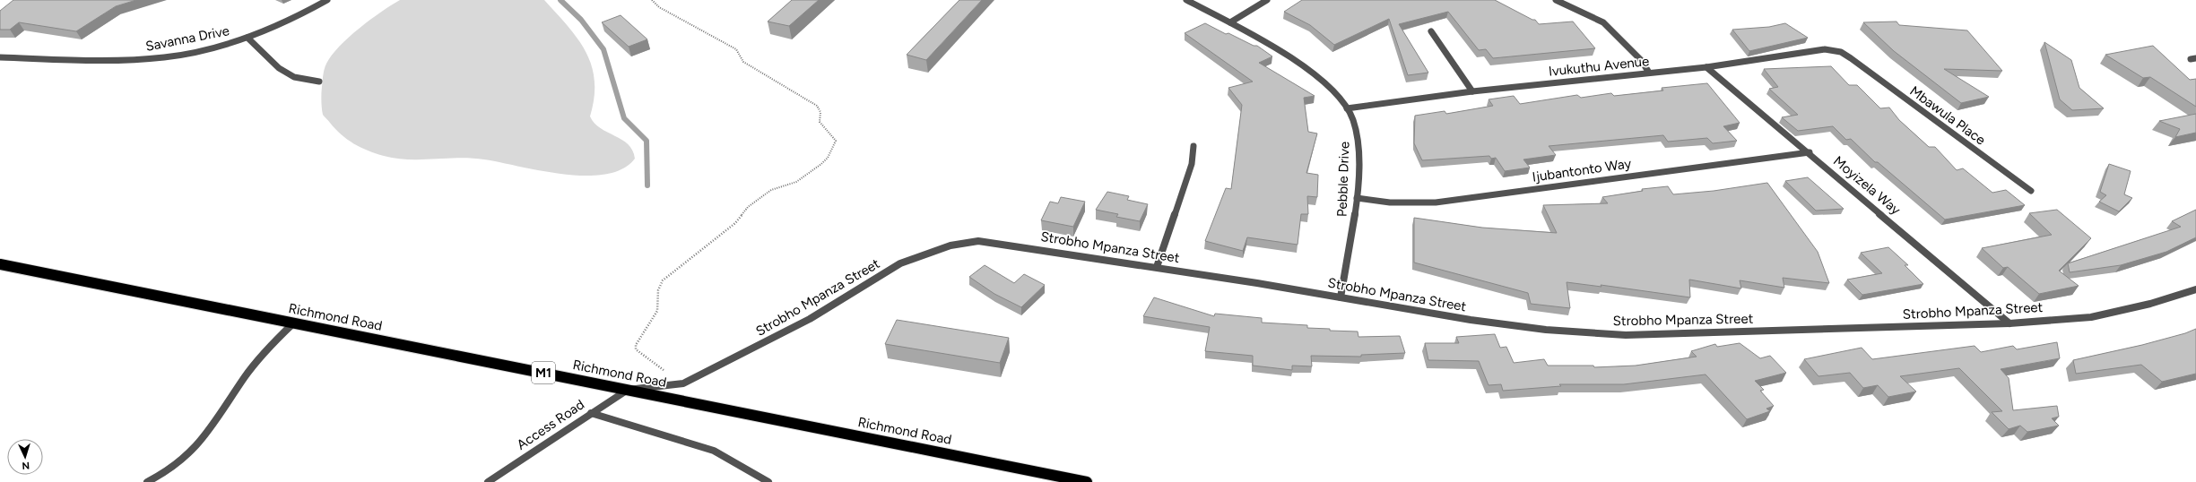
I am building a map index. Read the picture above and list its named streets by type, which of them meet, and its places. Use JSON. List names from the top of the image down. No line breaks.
{"streets":{"highway":["Richmond Road","M1"],"street":["Savanna Drive","Ivukuthu Avenue","Mbawula Place","Ijubantonto Way","Pebble Drive","Moyizela Way","Strobho Mpanza Street","Access Road"]},"crossings":[["Ivukuthu Avenue","Mbawula Place"],["Ivukuthu Avenue","Pebble Drive"],["Ivukuthu Avenue","Moyizela Way"],["Ijubantonto Way","Pebble Drive"],["Ijubantonto Way","Moyizela Way"],["Pebble Drive","Strobho Mpanza Street"],["Moyizela Way","Strobho Mpanza Street"],["Strobho Mpanza Street","Richmond Road"],["Strobho Mpanza Street","Access Road"],["Richmond Road","Access Road"]],"north":"bottom"}
